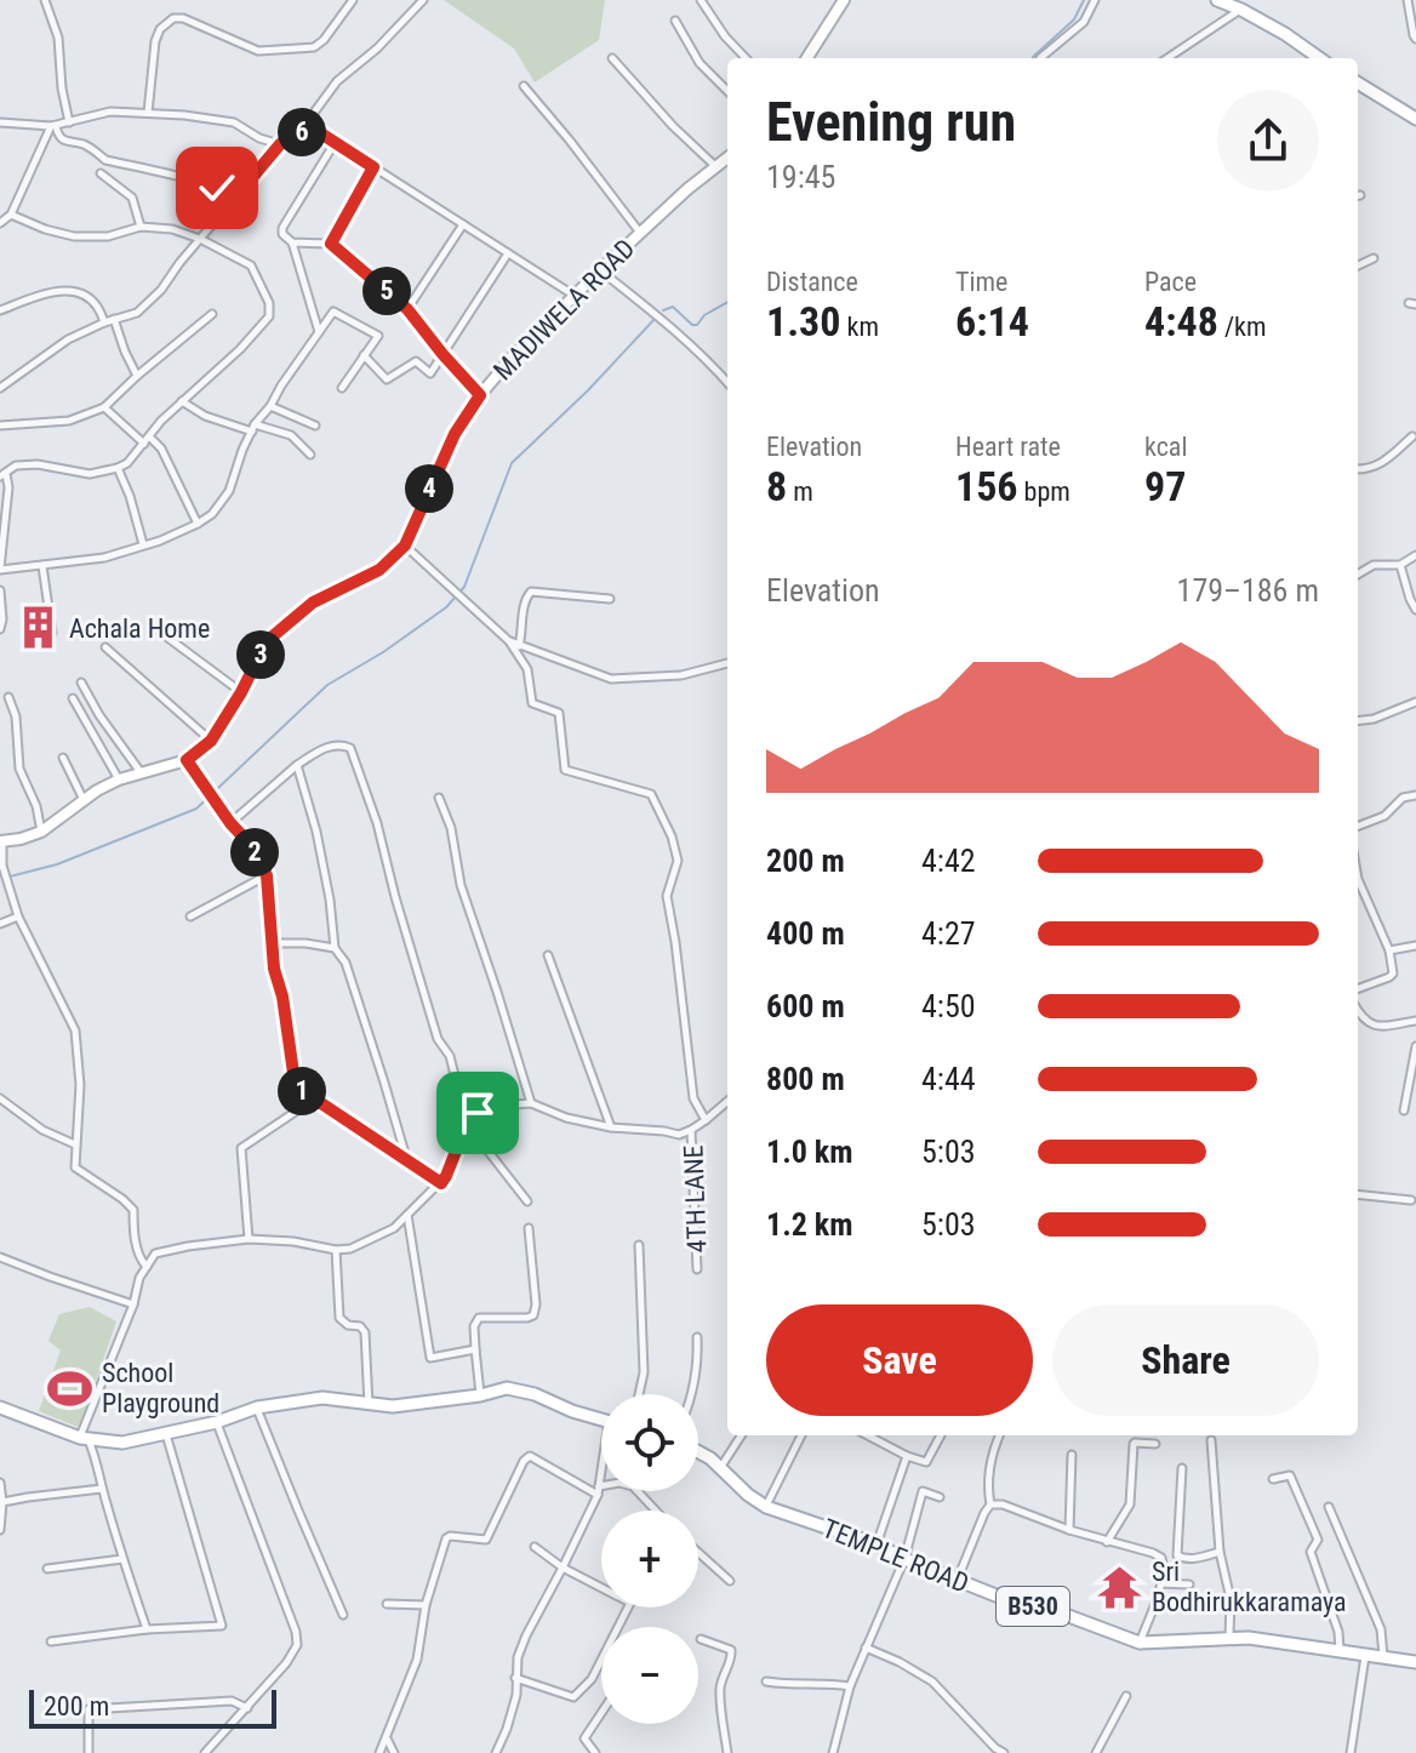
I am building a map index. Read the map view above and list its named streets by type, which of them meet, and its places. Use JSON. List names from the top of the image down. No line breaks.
{"streets":{"main road":["MADIWELA ROAD","TEMPLE ROAD","B530"],"street":["4TH LANE"]},"places":{"building":["Achala Home"],"sports":["School Playground"],"temple":["Sri Bodhirukkaramaya"]},"scale_bar":"200 m","page":{"heading":["Evening run","19:45"],"pins":["6","5","4","3","2","1"],"stats":[["Distance","1.30 km"],["Time","6:14"],["Pace","4:48 /km"],["Elevation","8 m"],["Heart rate","156 bpm"],["kcal","97"]],"chart":["Elevation","179–186 m"],"list":[{"name":"200 m","note":"4:42"},{"name":"400 m","note":"4:27"},{"name":"600 m","note":"4:50"},{"name":"800 m","note":"4:44"},{"name":"1.0 km","note":"5:03"},{"name":"1.2 km","note":"5:03"}],"buttons":["Save","Share"],"map_buttons":["+","−"],"scale":"200 m"}}
